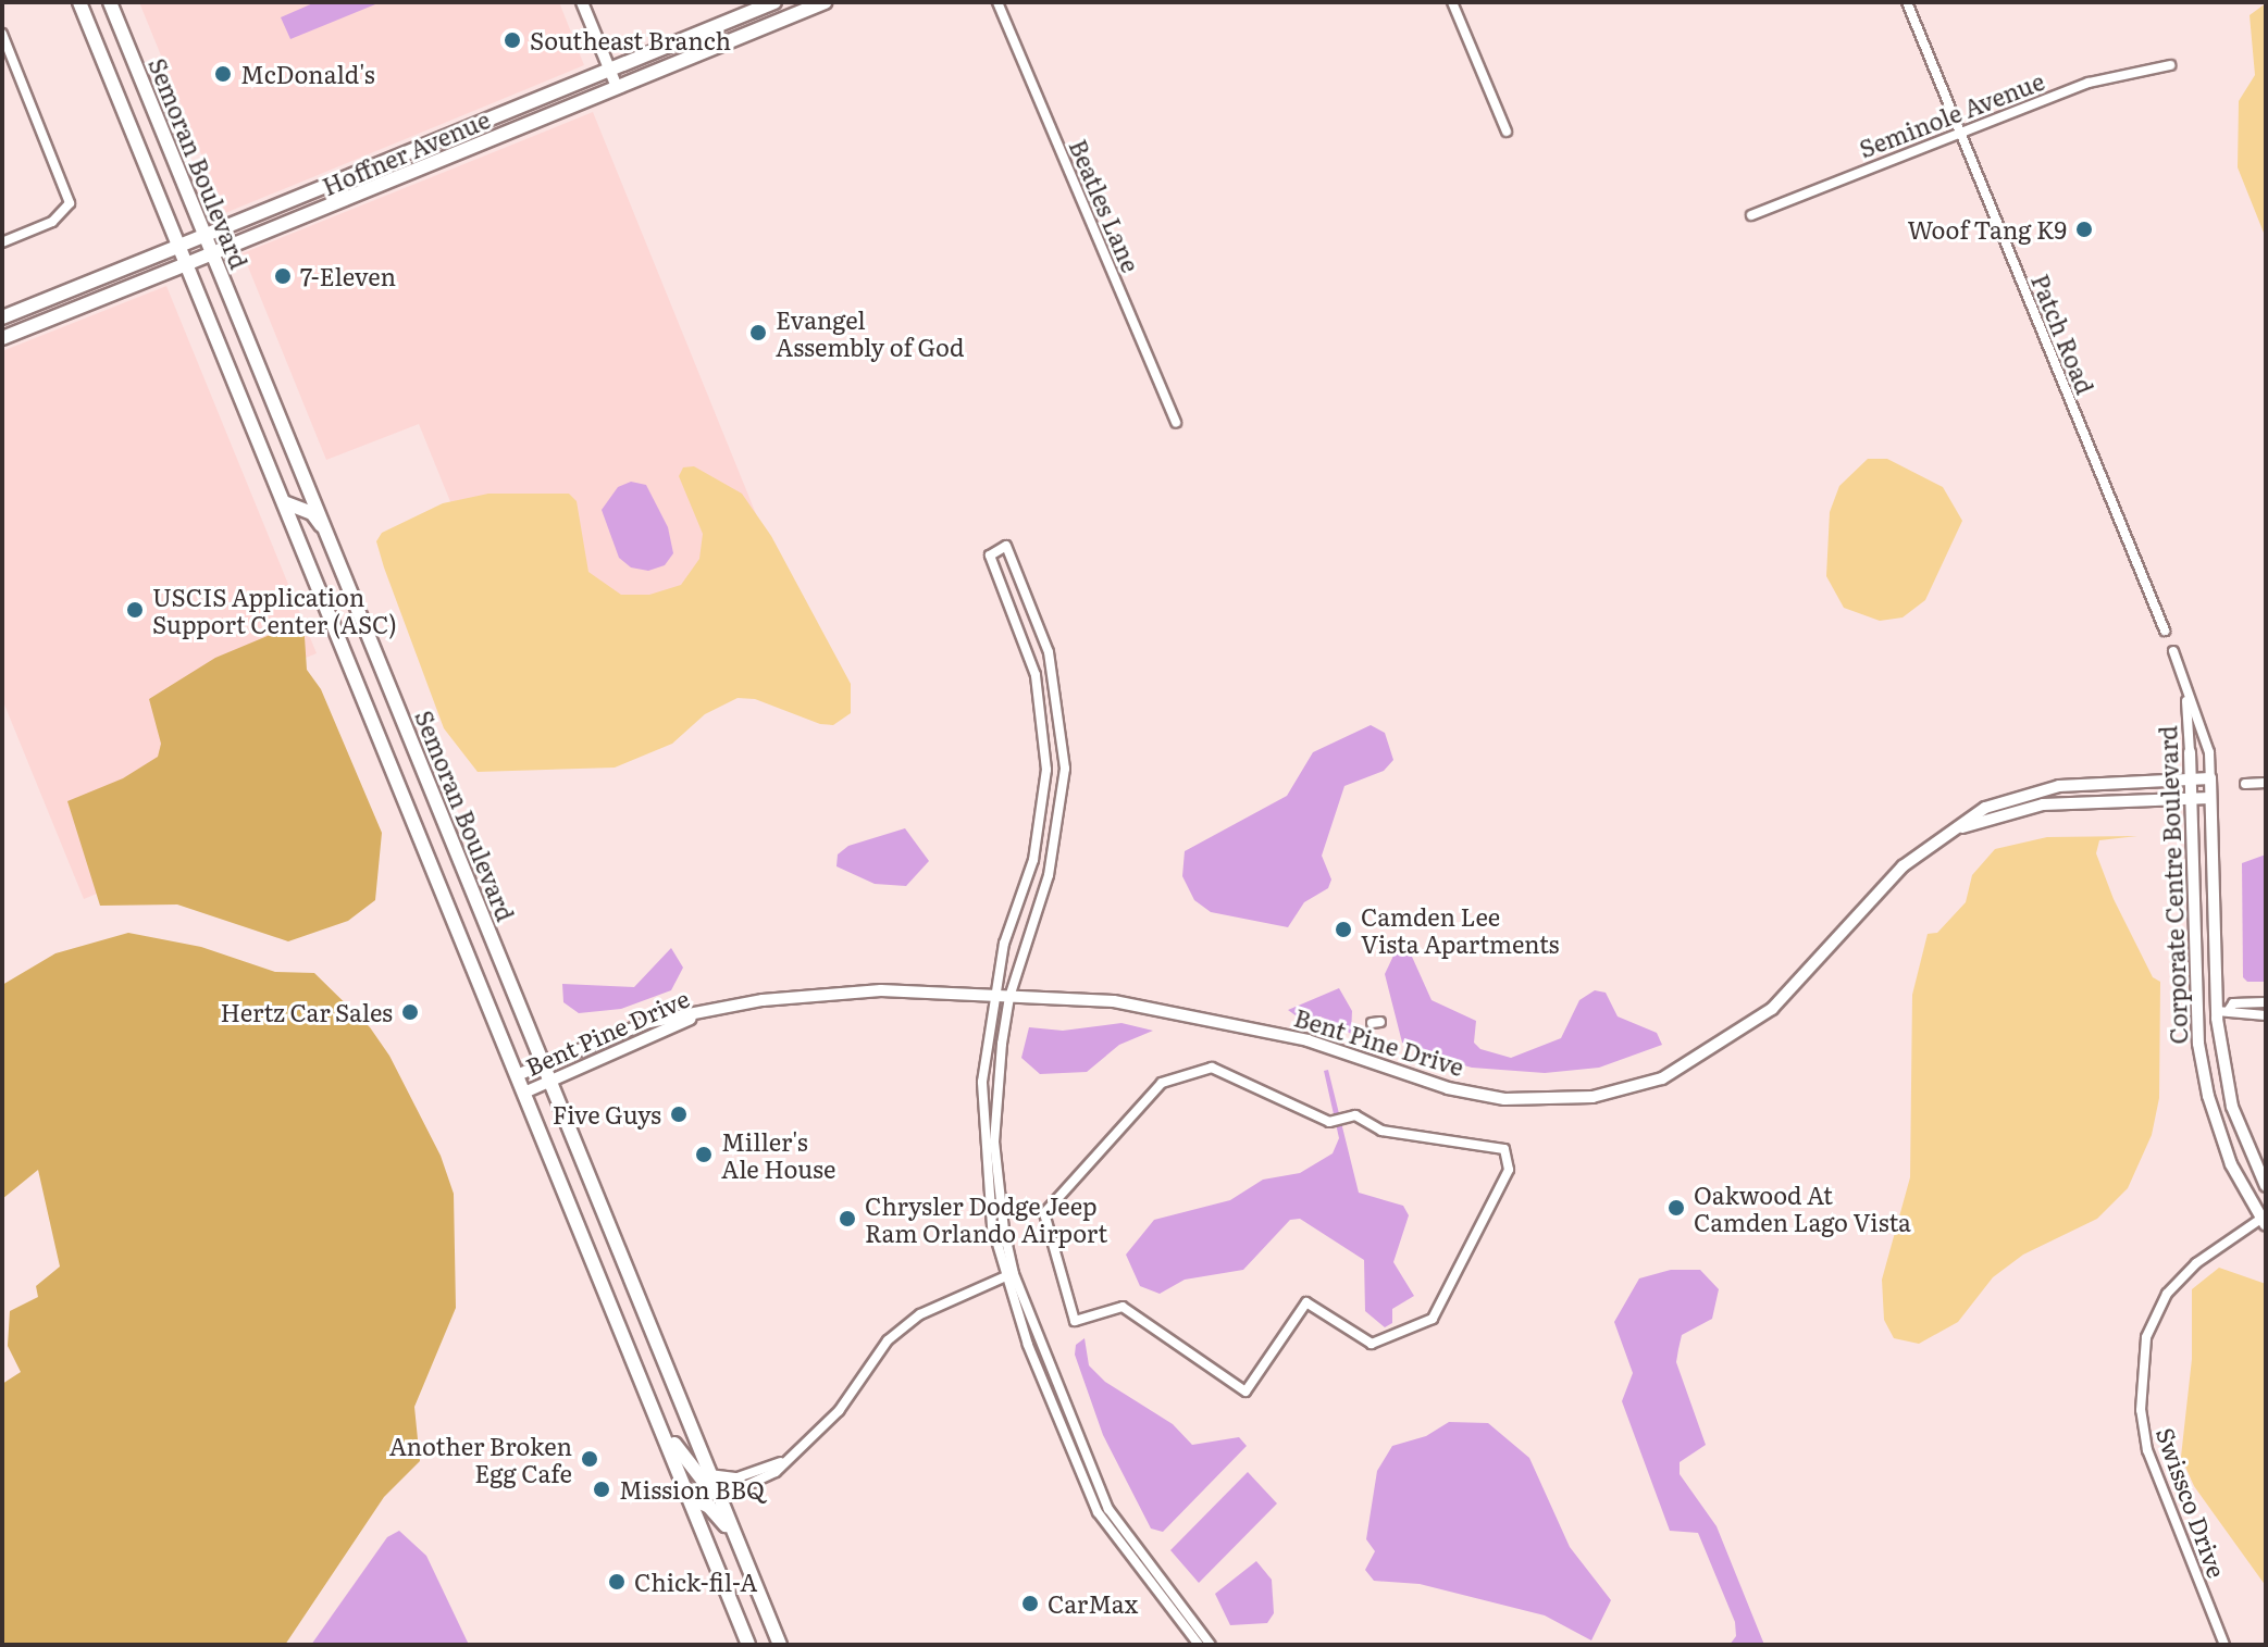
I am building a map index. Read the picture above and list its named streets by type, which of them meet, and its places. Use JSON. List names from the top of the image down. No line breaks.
{"streets":{"main road":["Hoffner Avenue","Semoran Boulevard"],"street":["Seminole Avenue","Beatles Lane","Patch Road","Corporate Centre Boulevard","Bent Pine Drive","Swissco Drive"]},"crossings":[["Seminole Avenue","Patch Road"],["Hoffner Avenue","Semoran Boulevard"],["Semoran Boulevard","Bent Pine Drive"],["Corporate Centre Boulevard","Bent Pine Drive"],["Corporate Centre Boulevard","Swissco Drive"]],"places":["Southeast Branch","McDonald's","Woof Tang K9","7-Eleven","Evangel Assembly of God","USCIS Application Support Center (ASC)","Camden Lee Vista Apartments","Hertz Car Sales","Five Guys","Miller's Ale House","Oakwood At Camden Lago Vista","Chrysler Dodge Jeep Ram Orlando Airport","Another Broken Egg Cafe","Mission BBQ","Chick-fil-A","CarMax"]}
